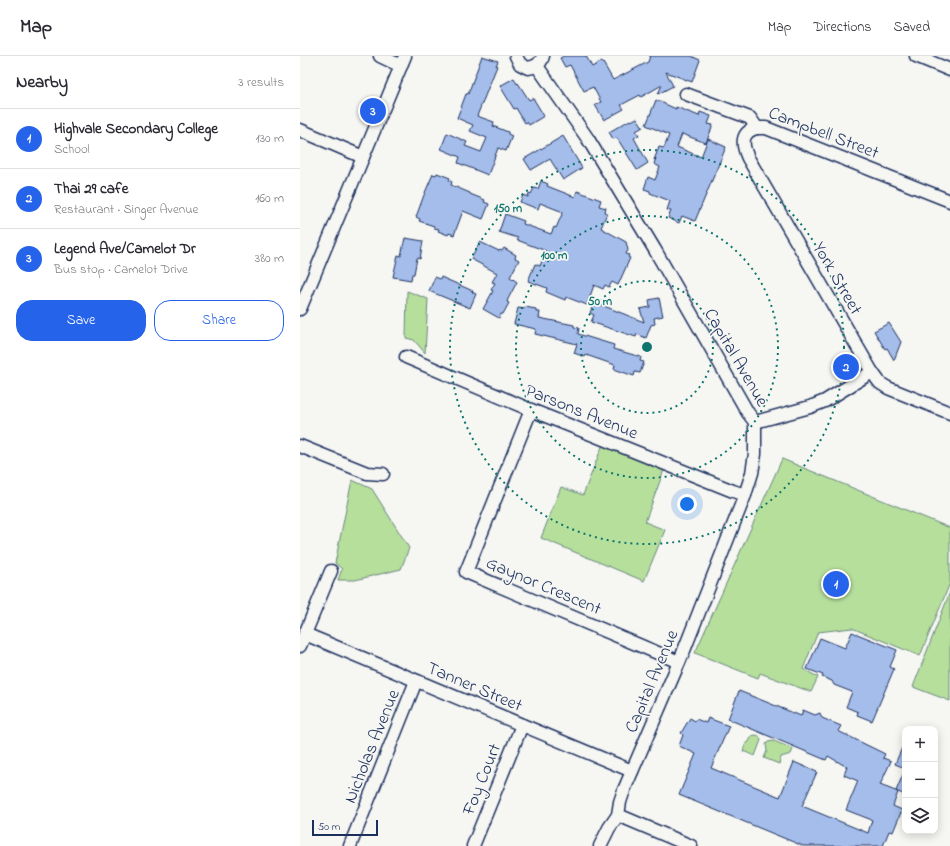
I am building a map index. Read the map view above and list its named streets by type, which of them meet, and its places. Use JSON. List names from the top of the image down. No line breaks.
{"streets":{"street":["Campbell Street","York Street","Capital Avenue","Parsons Avenue","Gaynor Crescent","Tanner Street","Nicholas Avenue","Foy Court"]},"crossings":[["Campbell Street","York Street"],["Capital Avenue","Parsons Avenue"],["Capital Avenue","Gaynor Crescent"],["Capital Avenue","Tanner Street"],["Parsons Avenue","Gaynor Crescent"],["Tanner Street","Nicholas Avenue"],["Tanner Street","Foy Court"]],"scale_bar":"50 m","page":{"header":"Map","nav":["Map","Directions","Saved"],"heading":["Nearby","3 results"],"pins":["3","2","1"],"list":[{"mark":"1","name":"Highvale Secondary College","note":"School","value":"130 m"},{"mark":"2","name":"Thai 29 cafe","note":"Restaurant · Singer Avenue","value":"160 m"},{"mark":"3","name":"Legend Ave/Camelot Dr","note":"Bus stop · Camelot Drive","value":"380 m"}],"buttons":["Save","Share"],"map_buttons":["+","−"],"scale":"50 m"},"rings":["150 m","100 m","50 m"]}
